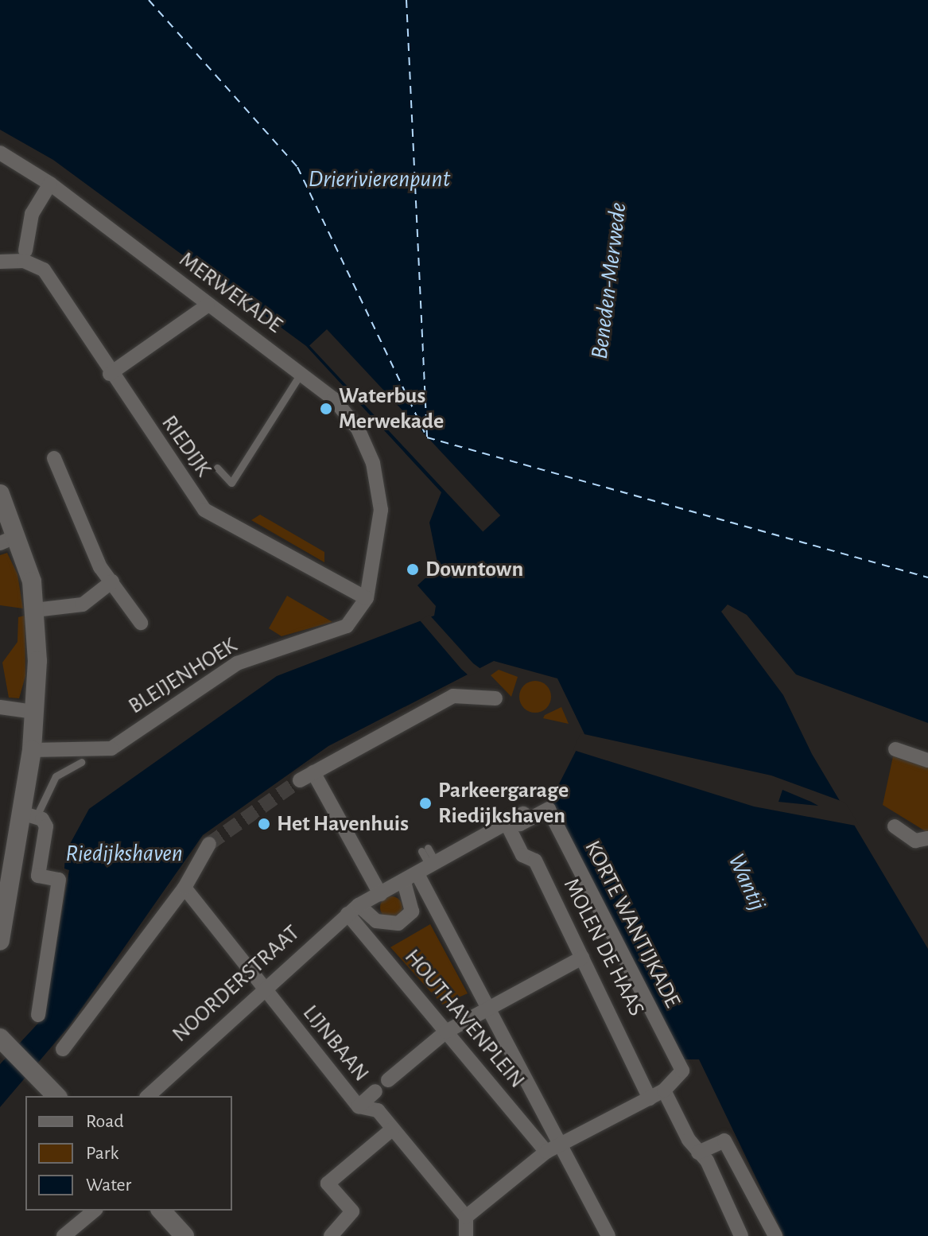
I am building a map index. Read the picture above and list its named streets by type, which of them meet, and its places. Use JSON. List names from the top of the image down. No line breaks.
{"streets":{"street":["MERWEKADE","RIEDIJK","BLEIJENHOEK","KORTE WANTIJKADE","MOLEN DE HAAS","NOORDERSTRAAT","HOUTHAVENPLEIN","LIJNBAAN"]},"crossings":[["MERWEKADE","BLEIJENHOEK"],["RIEDIJK","BLEIJENHOEK"],["KORTE WANTIJKADE","MOLEN DE HAAS"],["KORTE WANTIJKADE","NOORDERSTRAAT"],["MOLEN DE HAAS","NOORDERSTRAAT"],["NOORDERSTRAAT","HOUTHAVENPLEIN"],["NOORDERSTRAAT","LIJNBAAN"]],"water":["Drierivierenpunt","Beneden-Merwede","Riedijkshaven","Wantij"],"places":["Waterbus Merwekade","Downtown","Parkeergarage Riedijkshaven","Het Havenhuis"],"legend":["Road","Park","Water"]}
